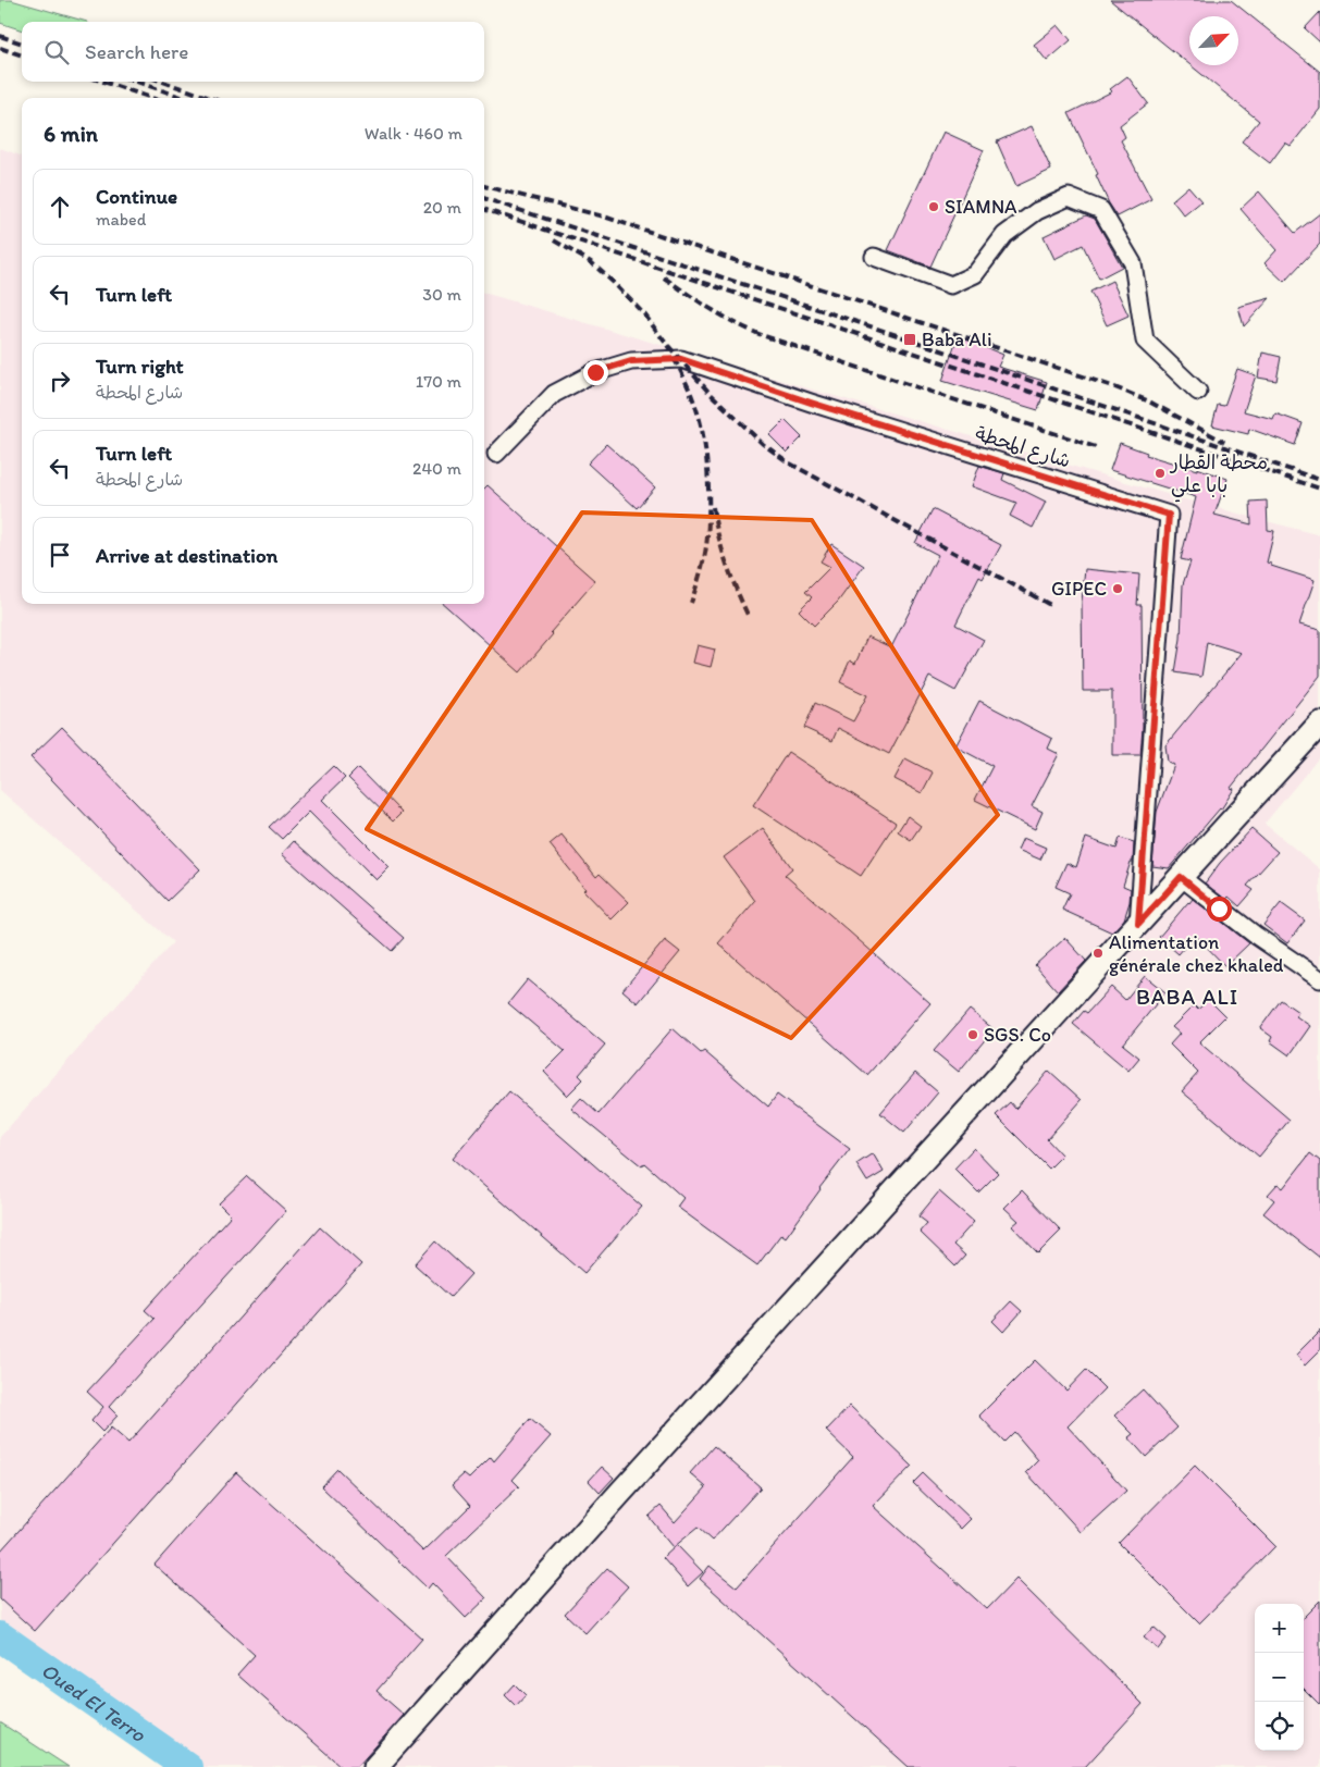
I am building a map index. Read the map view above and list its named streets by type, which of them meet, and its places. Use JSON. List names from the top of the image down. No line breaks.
{"streets":{"street":["شارع المحطة"]},"districts":["BABA ALI"],"water":["Oued El Terro"],"places":{"other":["SIAMNA","محطة القطار بابا علي","GIPEC","Alimentation générale chez khaled","SGS. Co"],"transit":["Baba Ali"]},"north":"top right","page":{"search":"Search here","heading":["6 min","Walk · 460 m"],"list":[["Continue","mabed","20 m"],["Turn left","30 m"],["Turn right","شارع المحطة","170 m"],["Turn left","شارع المحطة","240 m"],"Arrive at destination"],"map_buttons":["+","−"]}}
